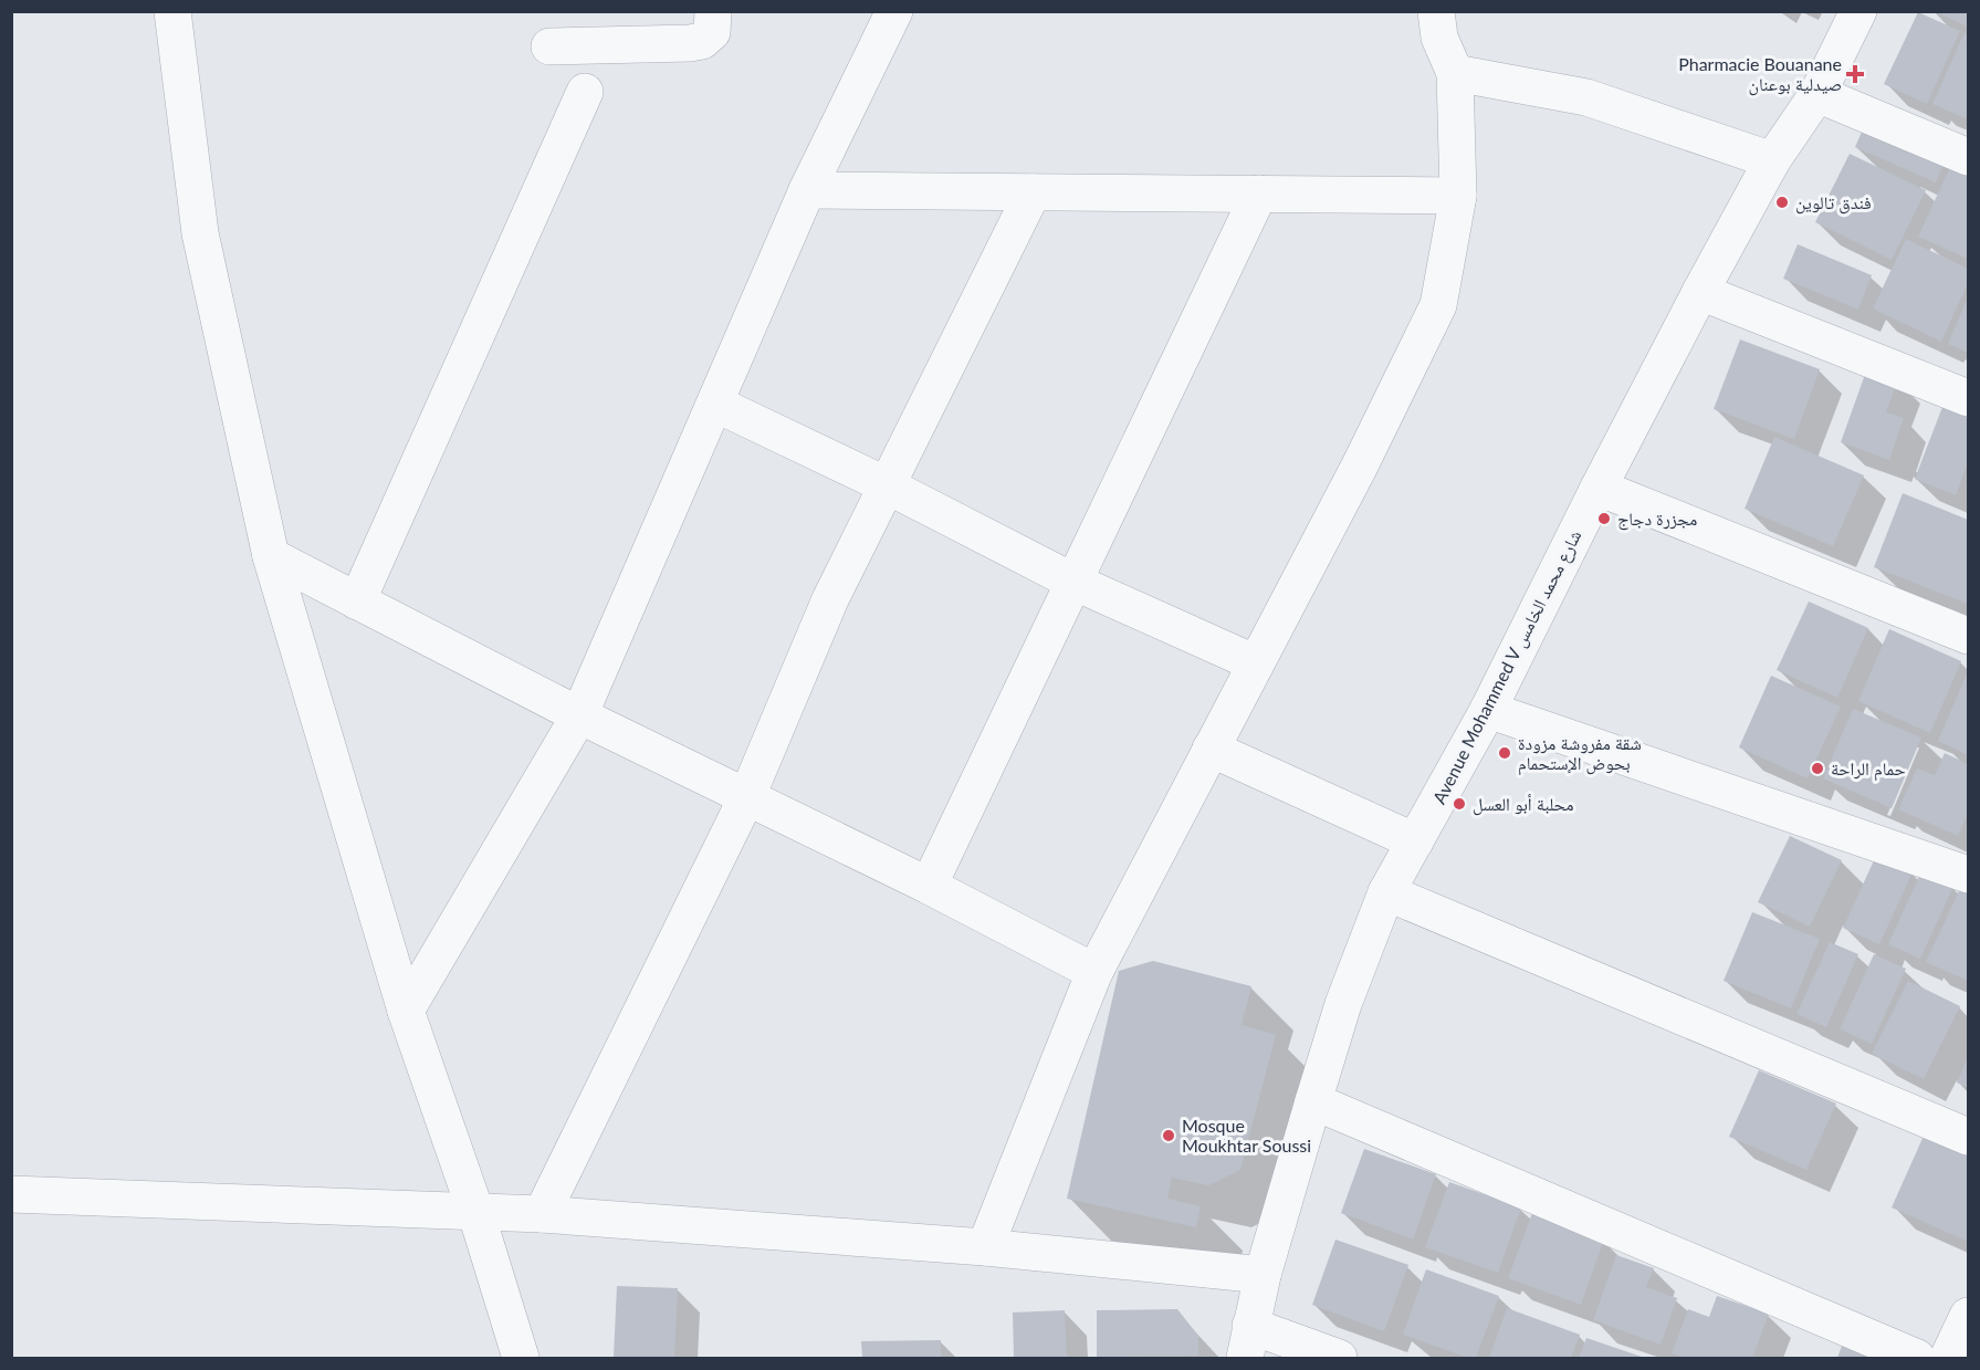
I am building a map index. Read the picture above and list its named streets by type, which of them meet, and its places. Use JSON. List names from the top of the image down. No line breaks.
{"streets":{"street":["Avenue Mohammed V شارع محمد الخامس"]},"places":{"health":["Pharmacie Bouanane صيدلية بوعنان"],"other":["فندق تالوين","مجزرة دجاج","شقة مفروشة مزودة بحوض الإستحمام","حمام الراحة","محلبة أبو العسل","Mosque Moukhtar Soussi"]}}
